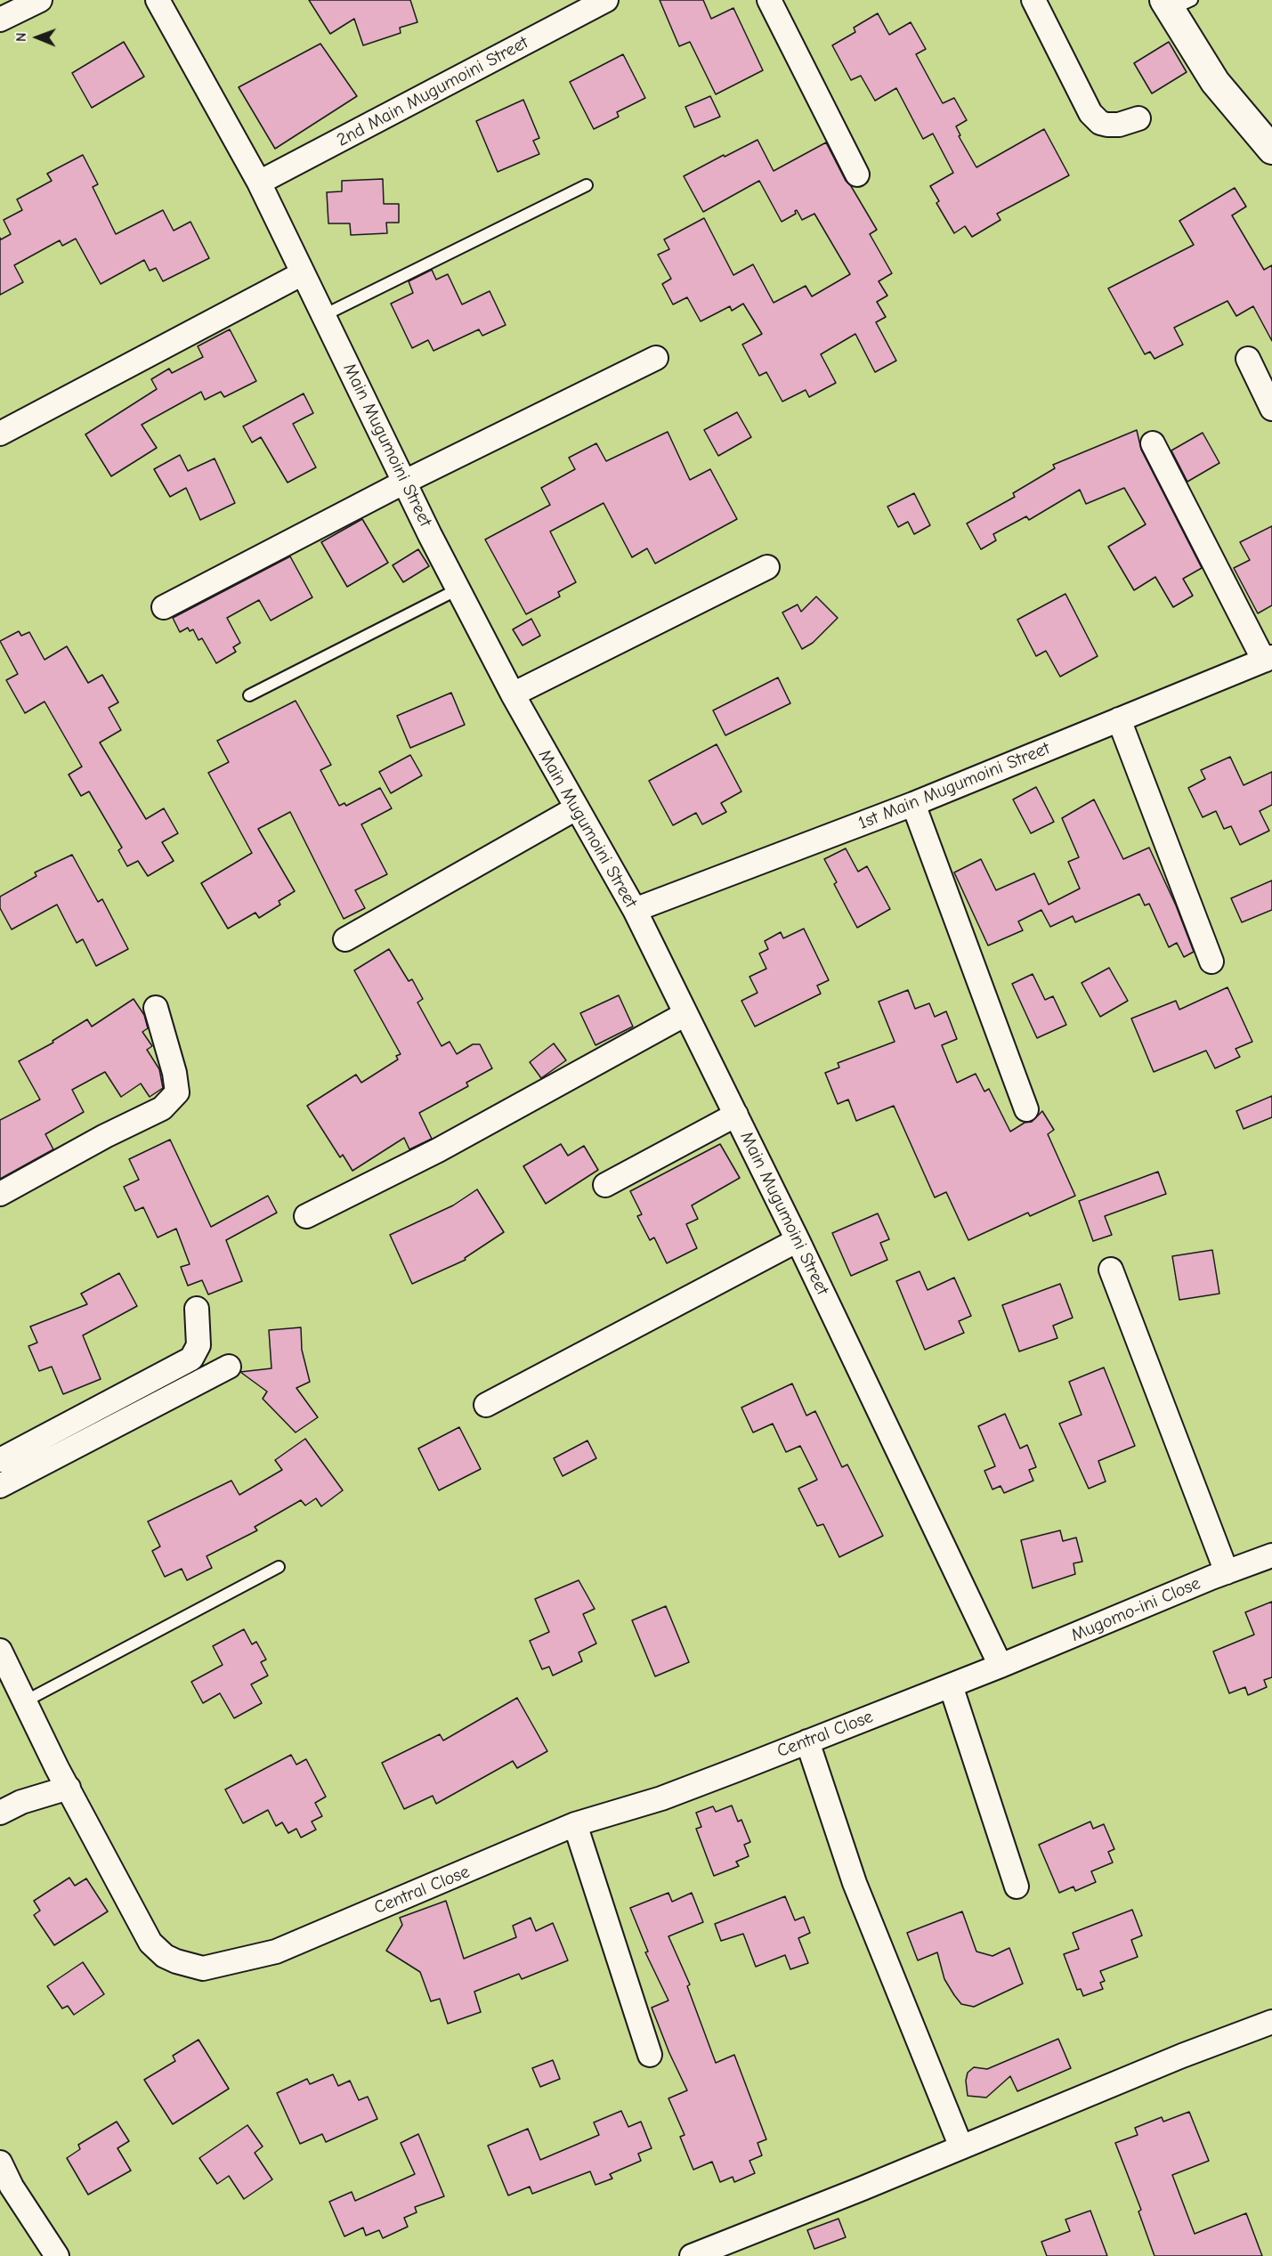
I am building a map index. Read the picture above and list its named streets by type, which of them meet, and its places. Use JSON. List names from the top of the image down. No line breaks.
{"streets":{"street":["2nd Main Mugumoini Street","Main Mugumoini Street","1st Main Mugumoini Street","Mugomo-ini Close","Central Close"]},"crossings":[["2nd Main Mugumoini Street","Main Mugumoini Street"],["Main Mugumoini Street","1st Main Mugumoini Street"],["Main Mugumoini Street","Mugomo-ini Close"],["Main Mugumoini Street","Central Close"],["Mugomo-ini Close","Central Close"]],"north":"left"}
